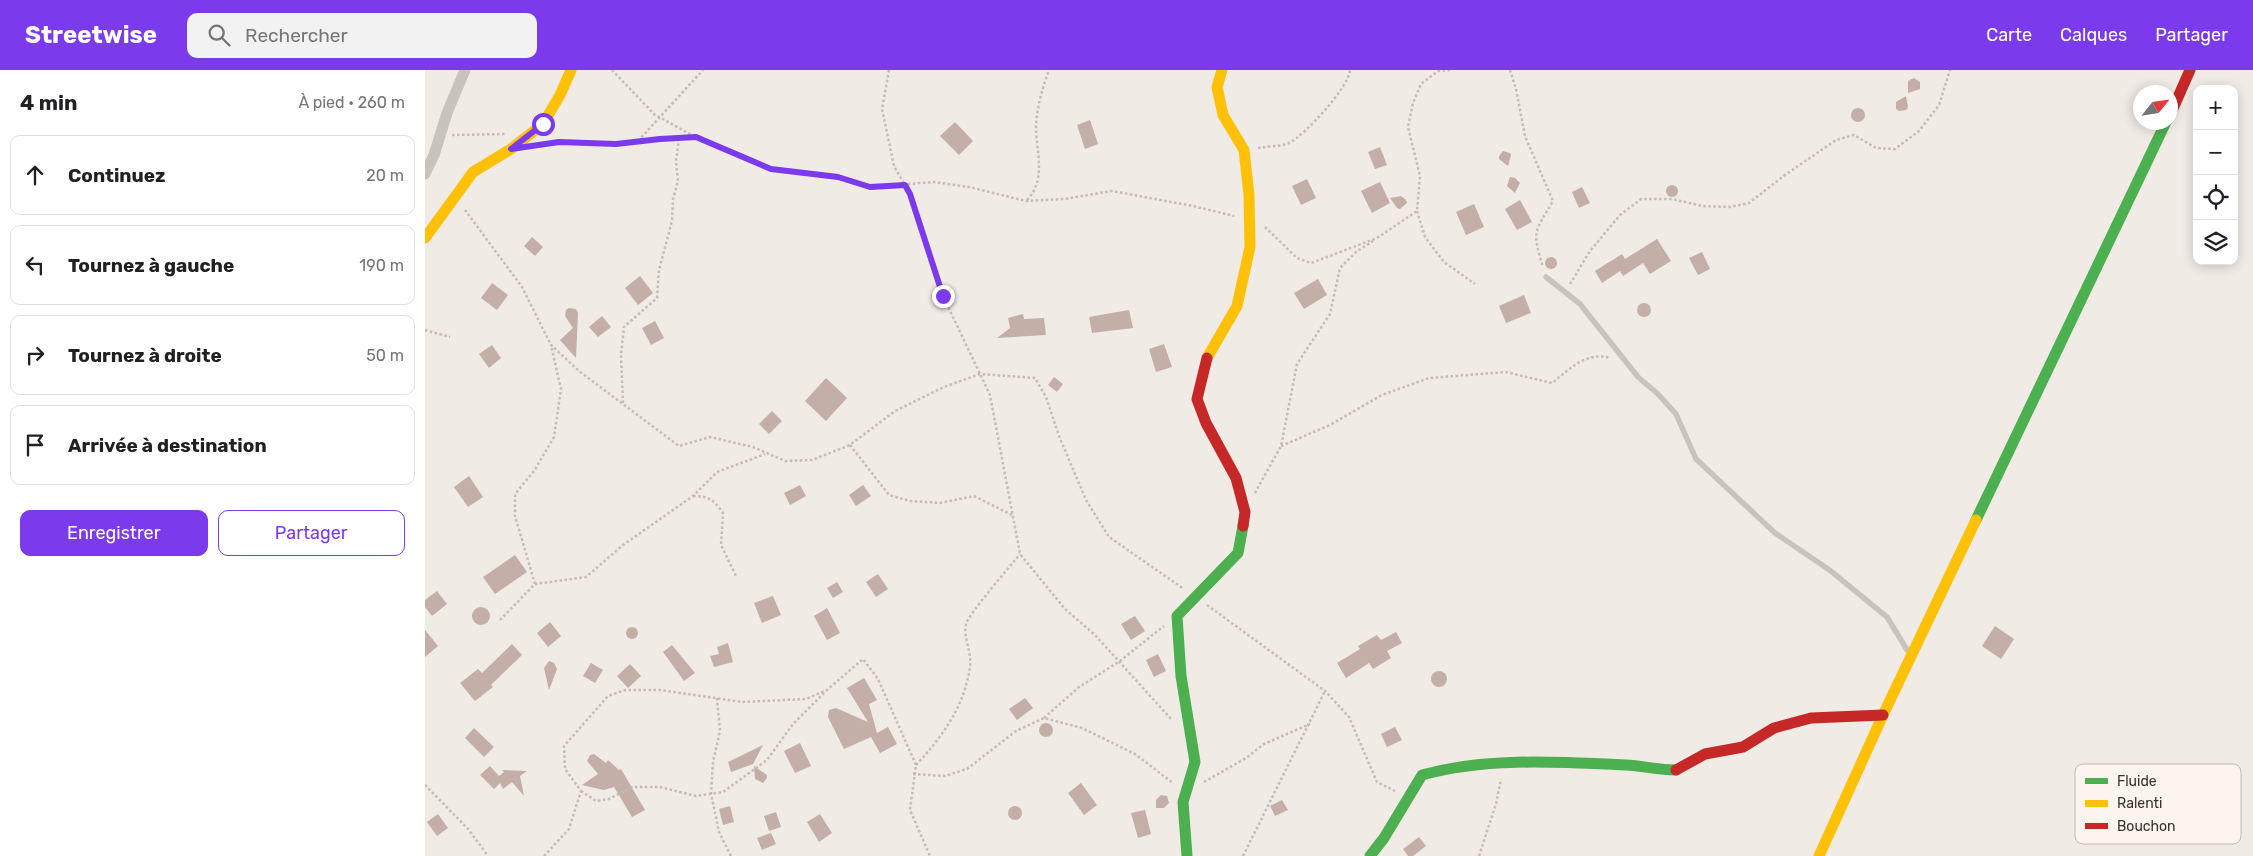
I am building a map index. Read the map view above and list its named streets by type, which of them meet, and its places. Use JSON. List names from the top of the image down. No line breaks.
{"legend":["Fluide","Ralenti","Bouchon"],"north":"top right","page":{"header":"Streetwise","search":"Rechercher","nav":["Carte","Calques","Partager"],"heading":["4 min","À pied · 260 m"],"map_buttons":["+","−"],"list":[["Continuez","20 m"],["Tournez à gauche","190 m"],["Tournez à droite","50 m"],"Arrivée à destination"],"buttons":["Enregistrer","Partager"]}}
